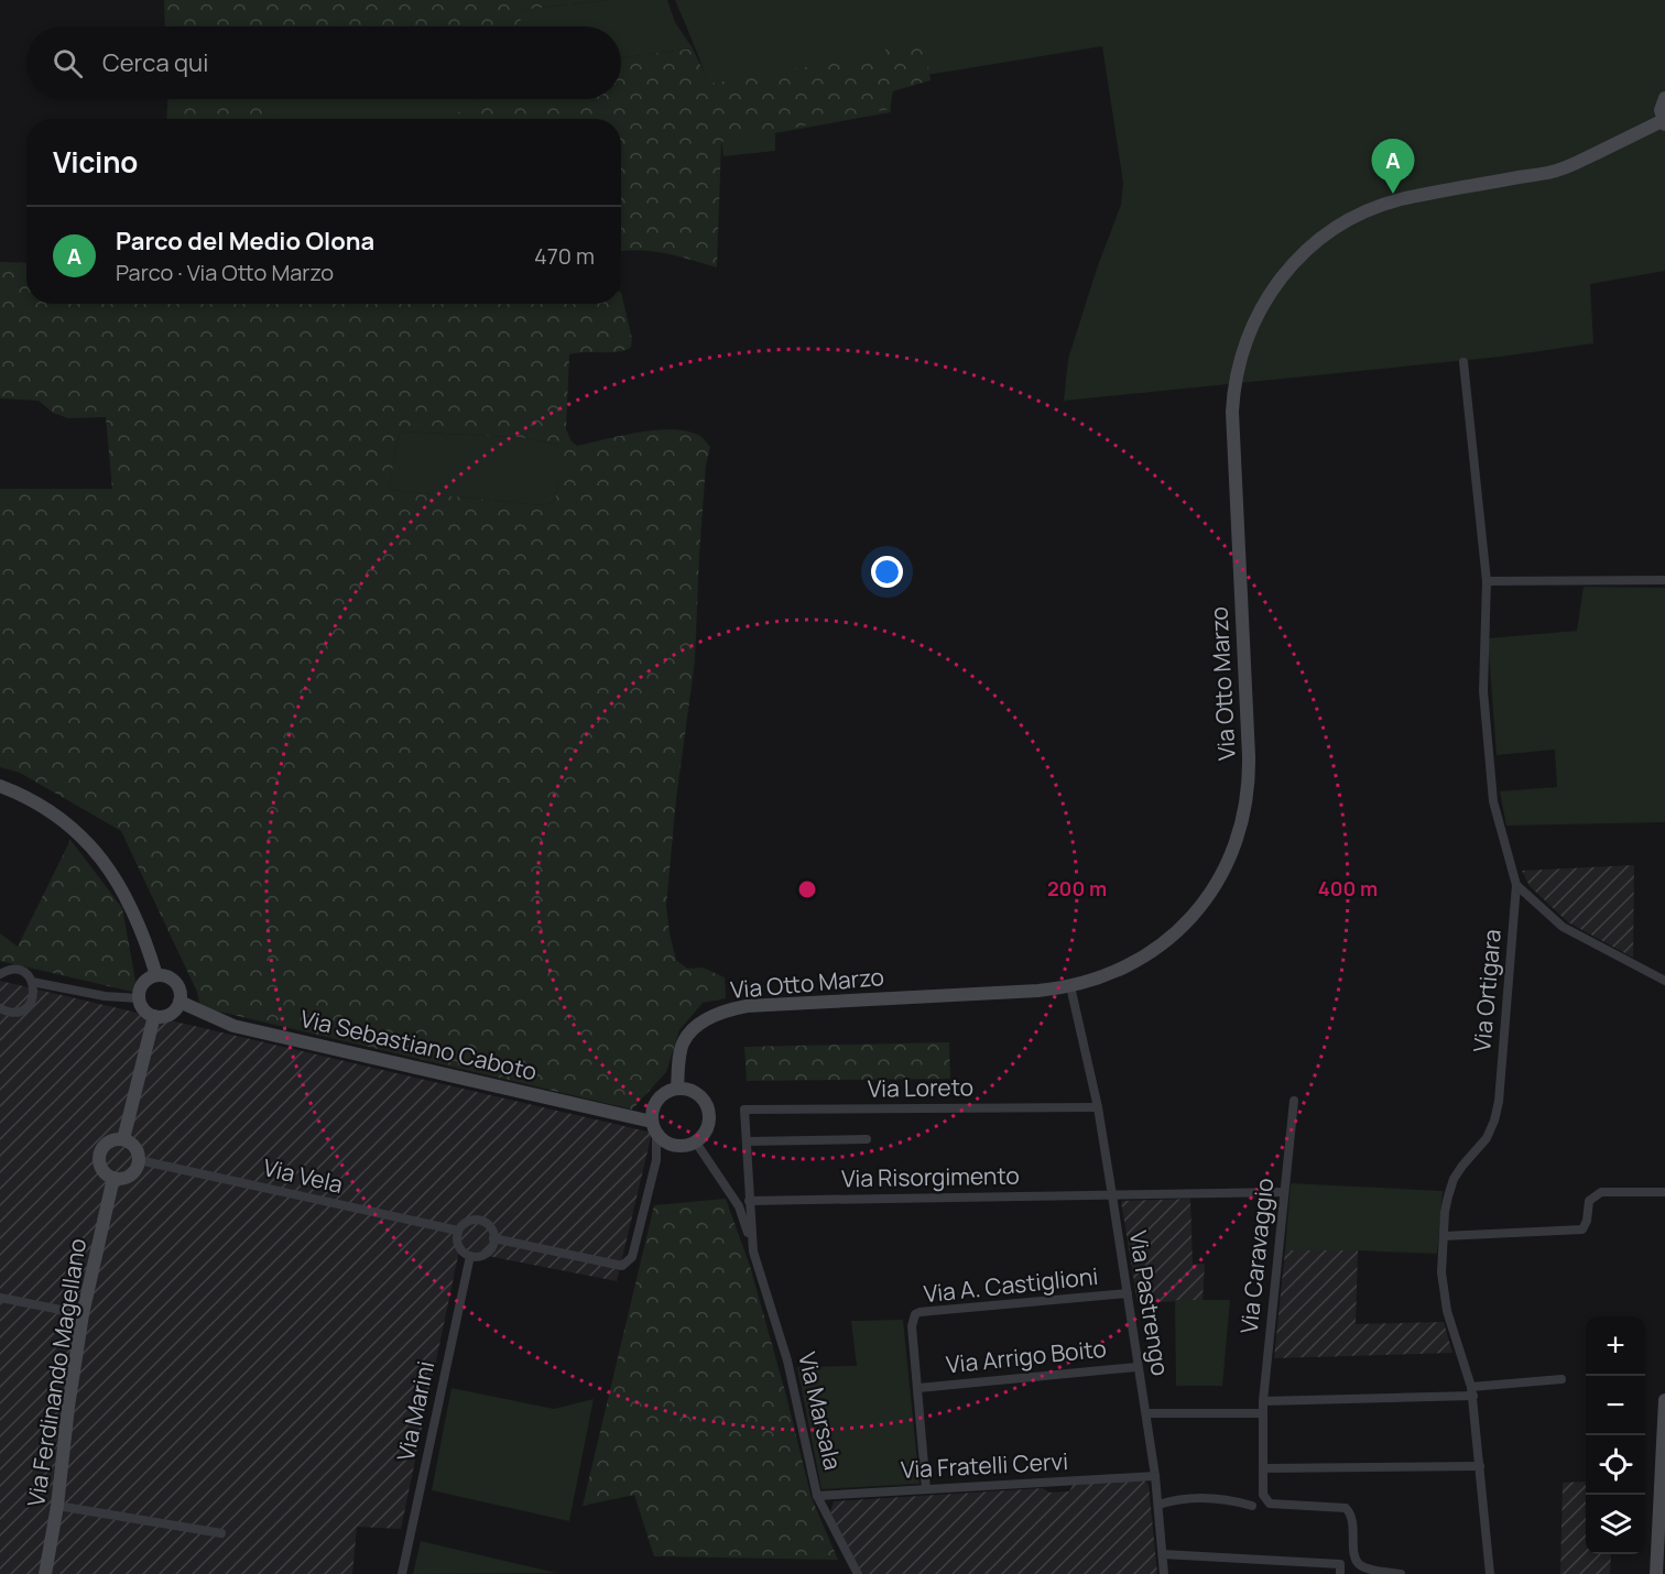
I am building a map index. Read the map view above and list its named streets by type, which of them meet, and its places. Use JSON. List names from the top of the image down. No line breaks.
{"streets":{"street":["Via Otto Marzo","Via Ortigara","Via Sebastiano Caboto","Via Loreto","Via Vela","Via Risorgimento","Via Caravaggio","Via A. Castiglioni","Via Pastrengo","Via Arrigo Boito","Via Ferdinando Magellano","Via Marini","Via Marsala","Via Fratelli Cervi"]},"crossings":[["Via Otto Marzo","Via Sebastiano Caboto"],["Via Otto Marzo","Via Vela"],["Via Otto Marzo","Via Pastrengo"],["Via Otto Marzo","Via Marsala"],["Via Sebastiano Caboto","Via Vela"],["Via Sebastiano Caboto","Via Marsala"],["Via Loreto","Via Pastrengo"],["Via Loreto","Via Marsala"],["Via Vela","Via Ferdinando Magellano"],["Via Vela","Via Marini"],["Via Vela","Via Marsala"],["Via Risorgimento","Via Caravaggio"],["Via Risorgimento","Via Pastrengo"],["Via Risorgimento","Via Marsala"],["Via A. Castiglioni","Via Pastrengo"],["Via A. Castiglioni","Via Arrigo Boito"],["Via A. Castiglioni","Via Fratelli Cervi"],["Via Pastrengo","Via Arrigo Boito"],["Via Pastrengo","Via Fratelli Cervi"],["Via Marsala","Via Fratelli Cervi"]],"page":{"search":"Cerca qui","heading":"Vicino","pins":"A","list":[{"mark":"A","name":"Parco del Medio Olona","note":"Parco · Via Otto Marzo","value":"470 m"}],"map_buttons":["+","−"]},"rings":["200 m","400 m"]}
